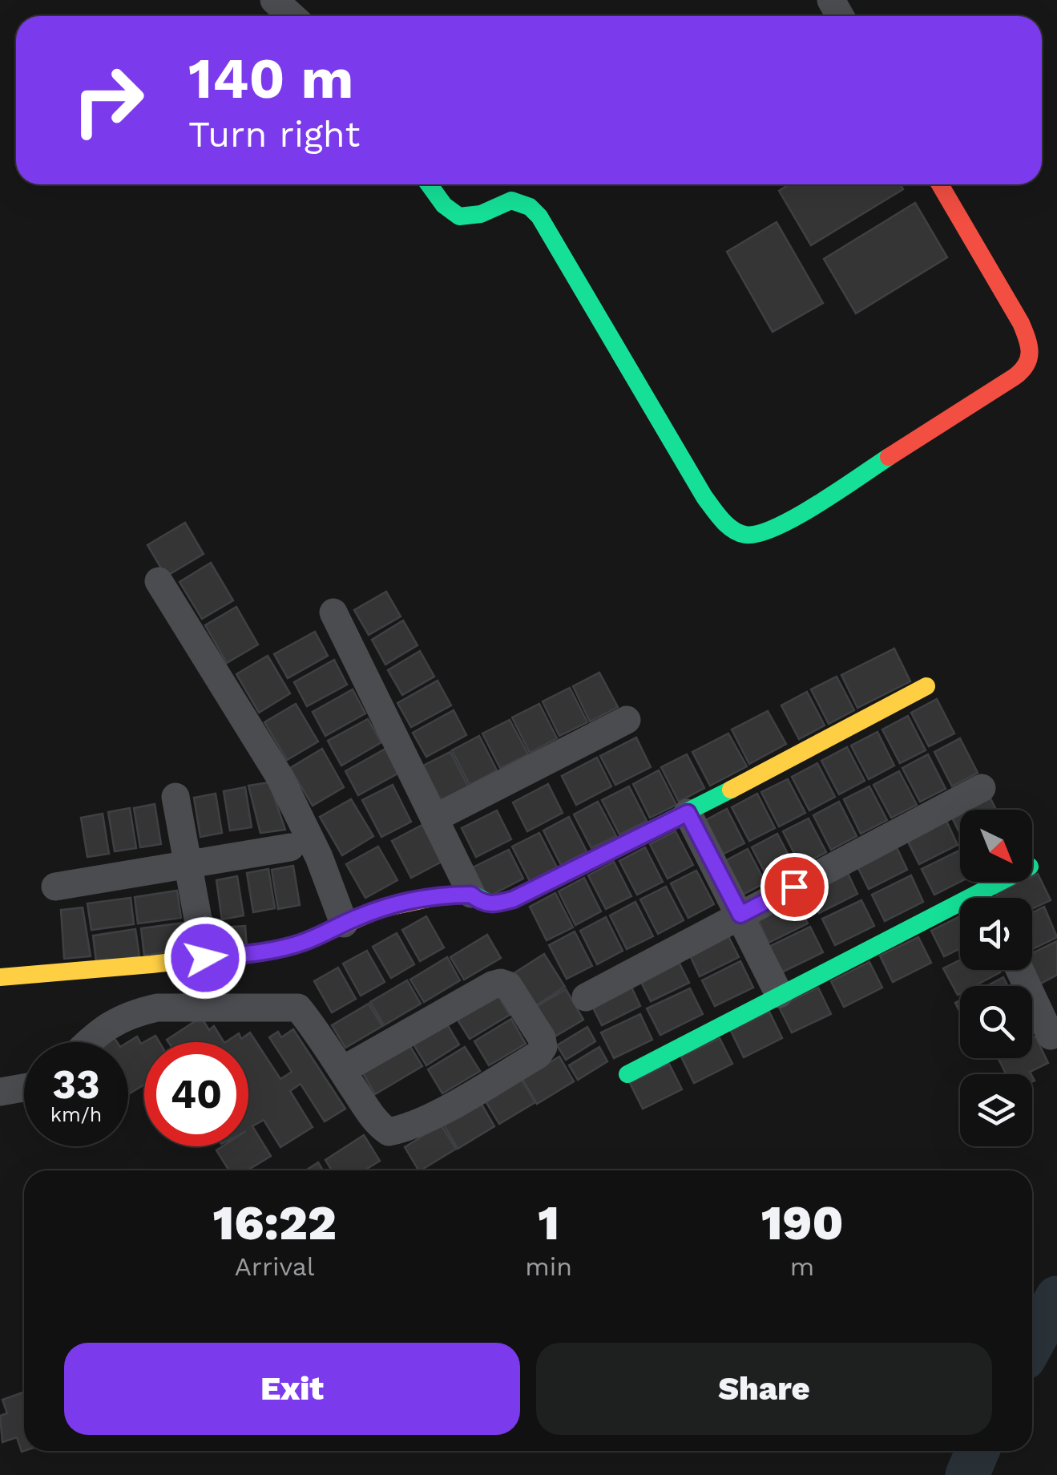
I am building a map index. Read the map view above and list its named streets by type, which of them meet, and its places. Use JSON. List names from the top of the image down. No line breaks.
{"north":"bottom right","page":{"turn":["140 m","Turn right"],"speed":"33 km/h","limit":"40","eta":["16:22","Arrival","1","min","190","m"],"buttons":["Exit","Share"]}}
